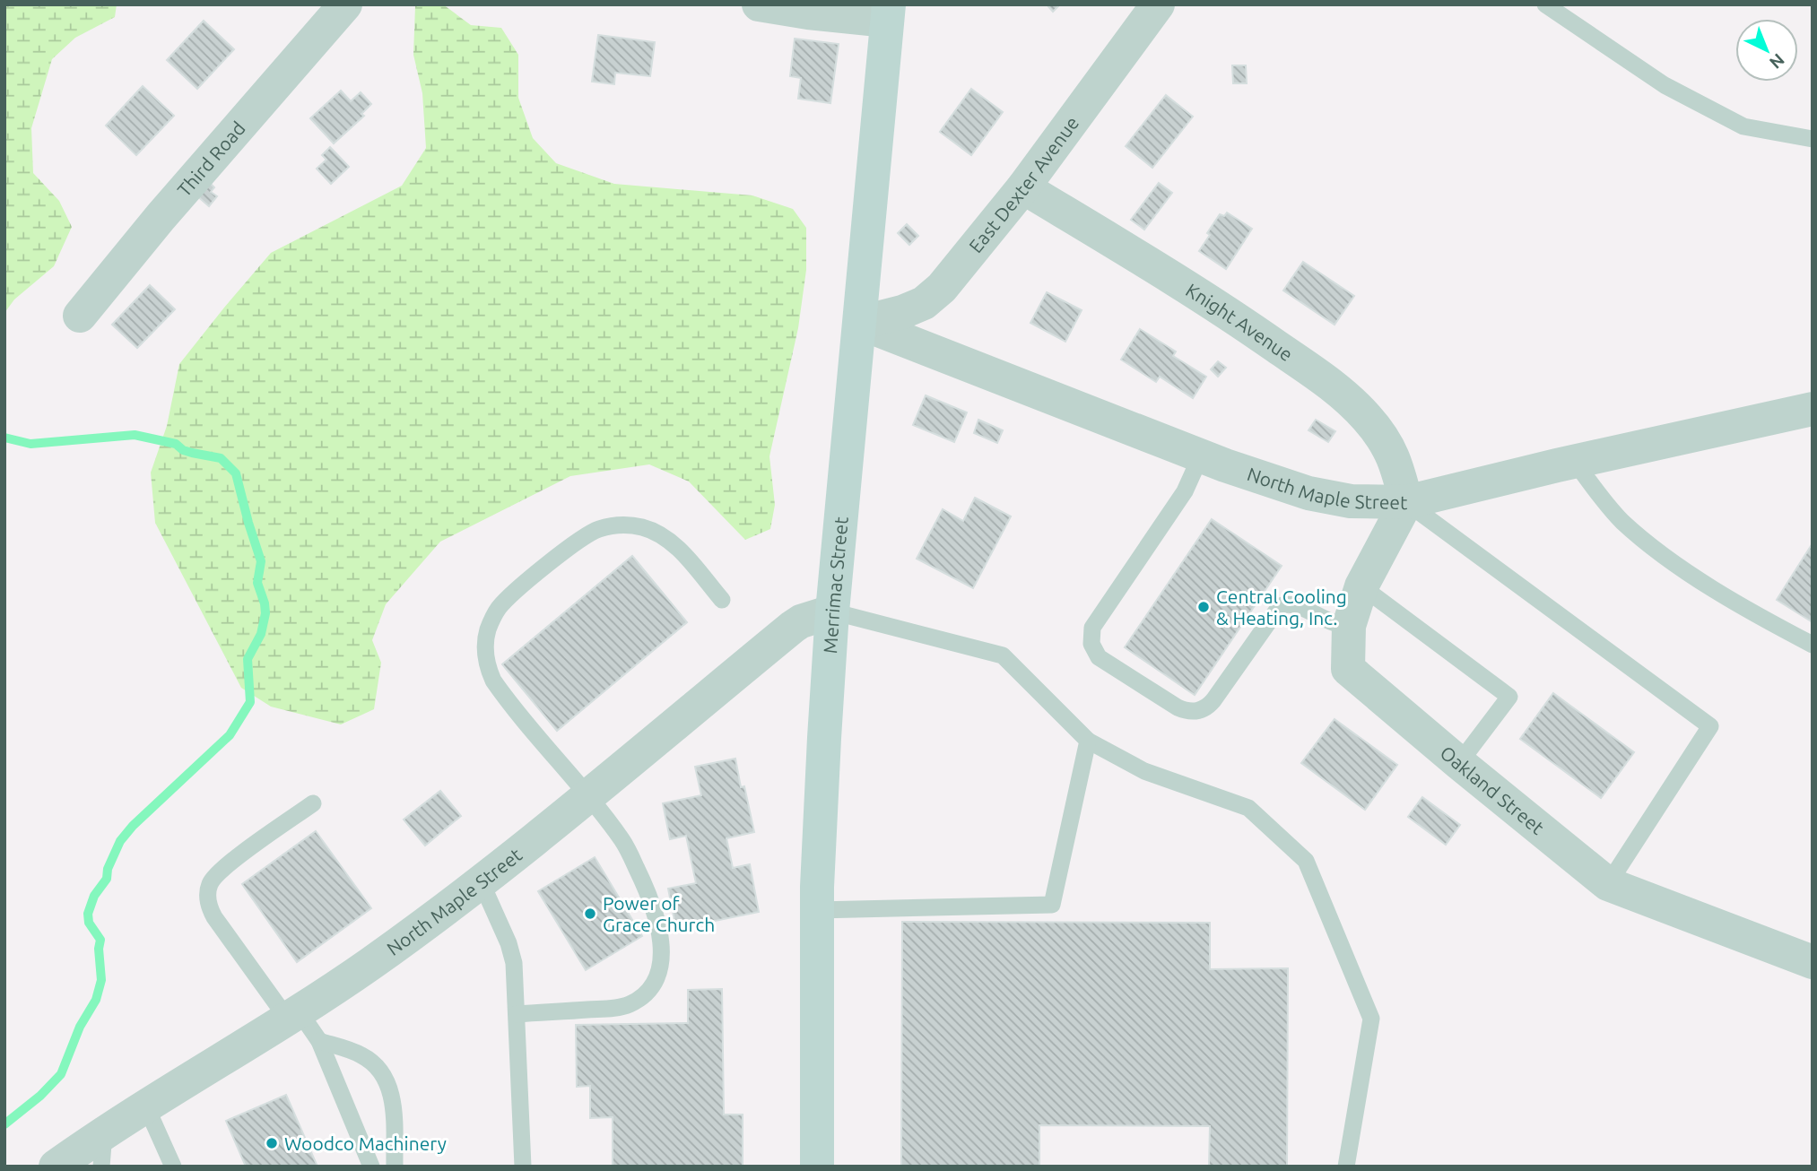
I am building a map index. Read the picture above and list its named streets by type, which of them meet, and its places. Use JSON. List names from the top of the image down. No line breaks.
{"streets":{"main road":["Merrimac Street"],"street":["Third Road","East Dexter Avenue","Knight Avenue","North Maple Street","Oakland Street"]},"crossings":[["East Dexter Avenue","Knight Avenue"],["East Dexter Avenue","North Maple Street"],["East Dexter Avenue","Merrimac Street"],["Knight Avenue","North Maple Street"],["Knight Avenue","Oakland Street"],["North Maple Street","Merrimac Street"],["North Maple Street","Oakland Street"]],"places":["Central Cooling & Heating, Inc.","Power of Grace Church","Woodco Machinery"],"north":"bottom right"}
